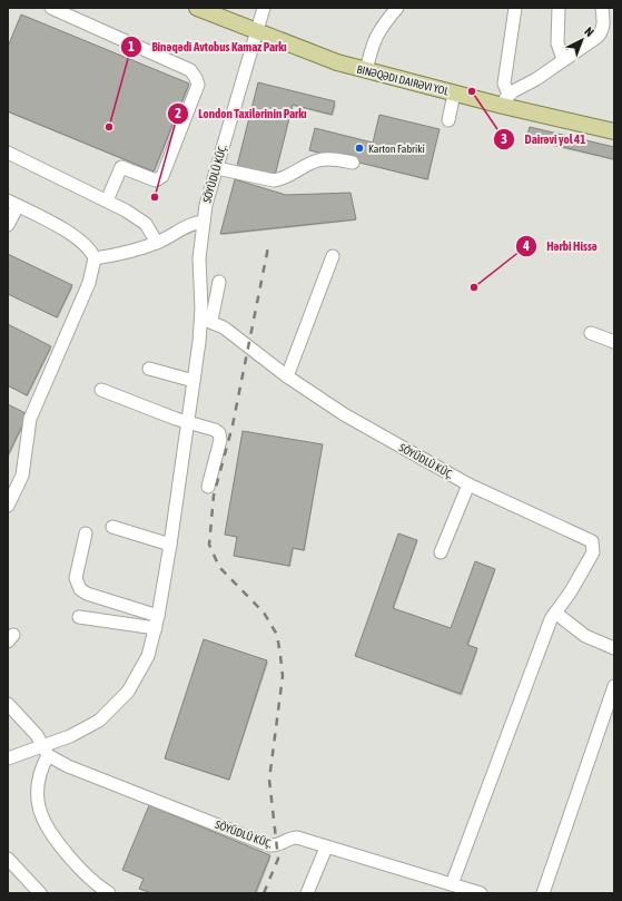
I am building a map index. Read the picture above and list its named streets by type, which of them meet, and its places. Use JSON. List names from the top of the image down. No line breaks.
{"streets":{"main road":["BINƏQƏDI DAIRƏVI YOL"],"street":["SÖYÜDLÜ KÜÇ."]},"crossings":[["BINƏQƏDI DAIRƏVI YOL","SÖYÜDLÜ KÜÇ."]],"places":["Dairəvi yol 41","Binəqədi Avtobus Kamaz Parkı","Karton Fabriki","London Taxilərinin Parkı","Hərbi Hissə"],"north":"top right"}
